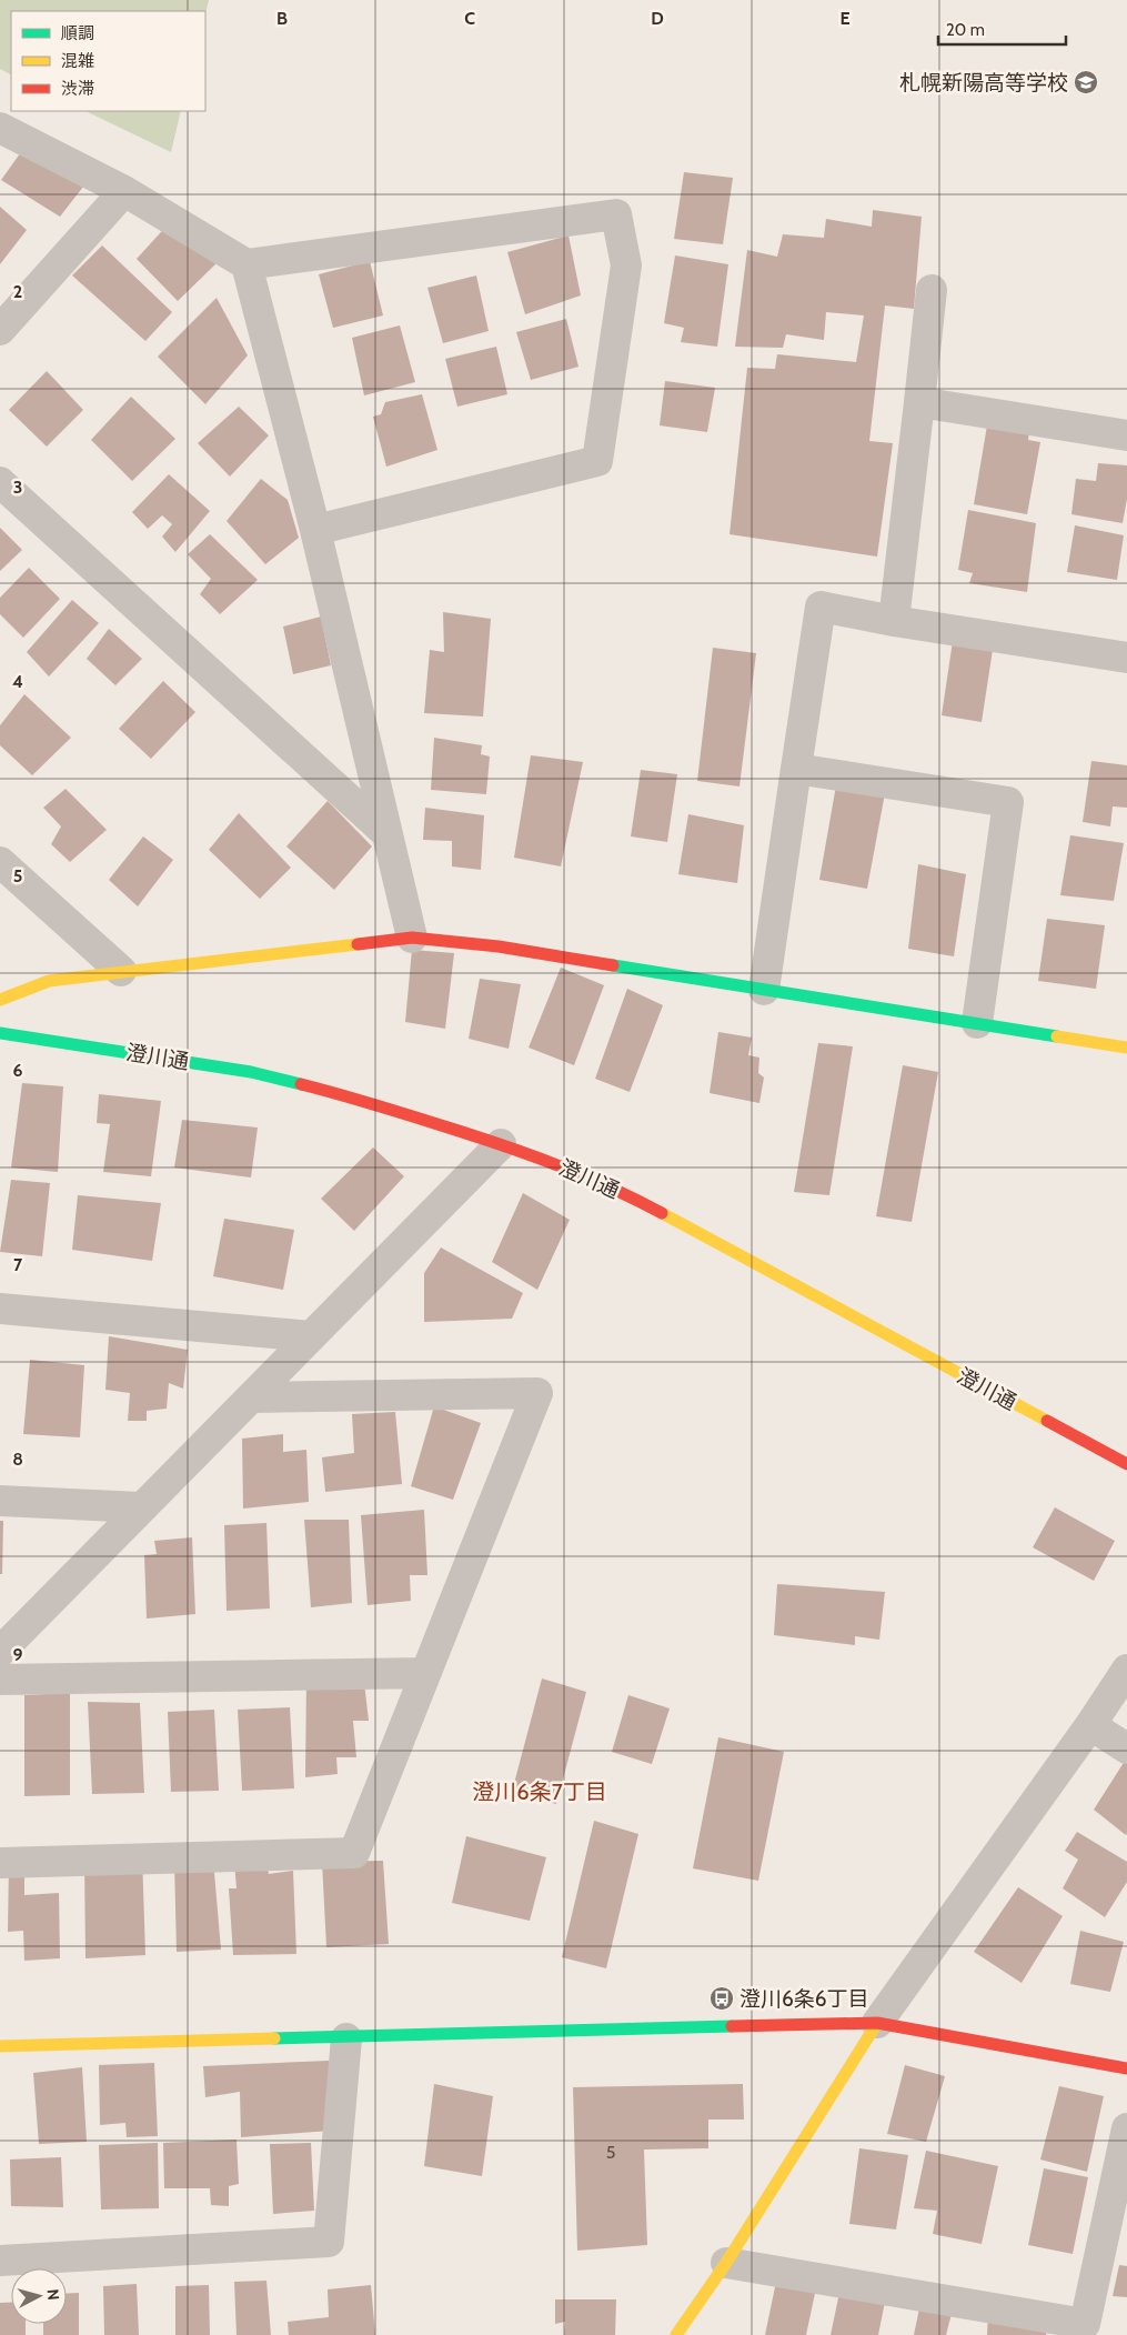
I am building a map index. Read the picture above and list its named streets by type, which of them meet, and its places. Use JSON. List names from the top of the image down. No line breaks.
{"streets":{"street":["澄川通"]},"districts":["澄川6条7丁目"],"places":{"school or university":["札幌新陽高等学校"],"bus stop":["澄川6条6丁目"]},"house_numbers":["5"],"legend":["順調","混雑","渋滞"],"scale_bar":"20 m","north":"right","grid":{"columns":["B","C","D","E"],"rows":["2","3","4","5","6","7","8","9"]}}
